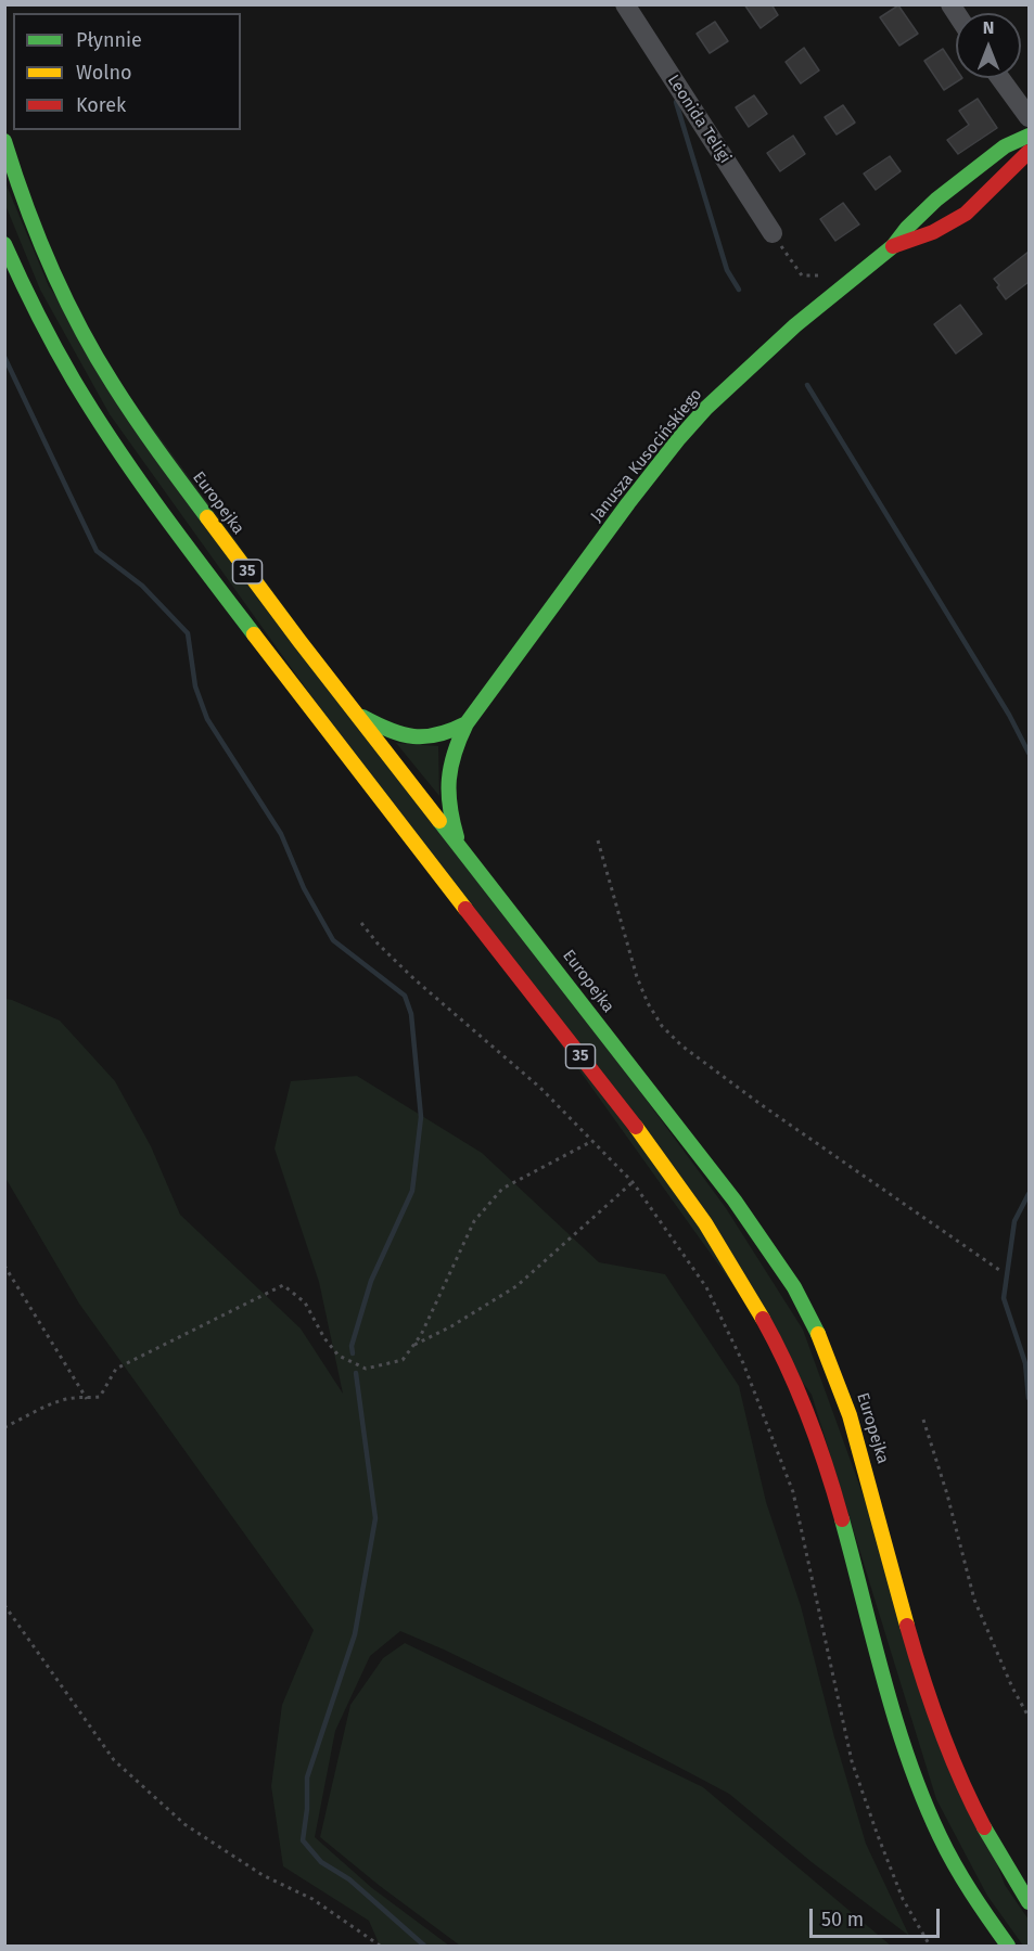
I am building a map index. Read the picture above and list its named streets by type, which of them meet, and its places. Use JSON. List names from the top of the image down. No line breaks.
{"streets":{"main road":["Janusza Kusocińskiego","Europejka","35"],"street":["Leonida Teligi"]},"crossings":[["Janusza Kusocińskiego","Europejka"]],"legend":["Płynnie","Wolno","Korek"],"scale_bar":"50 m","north":"top"}
